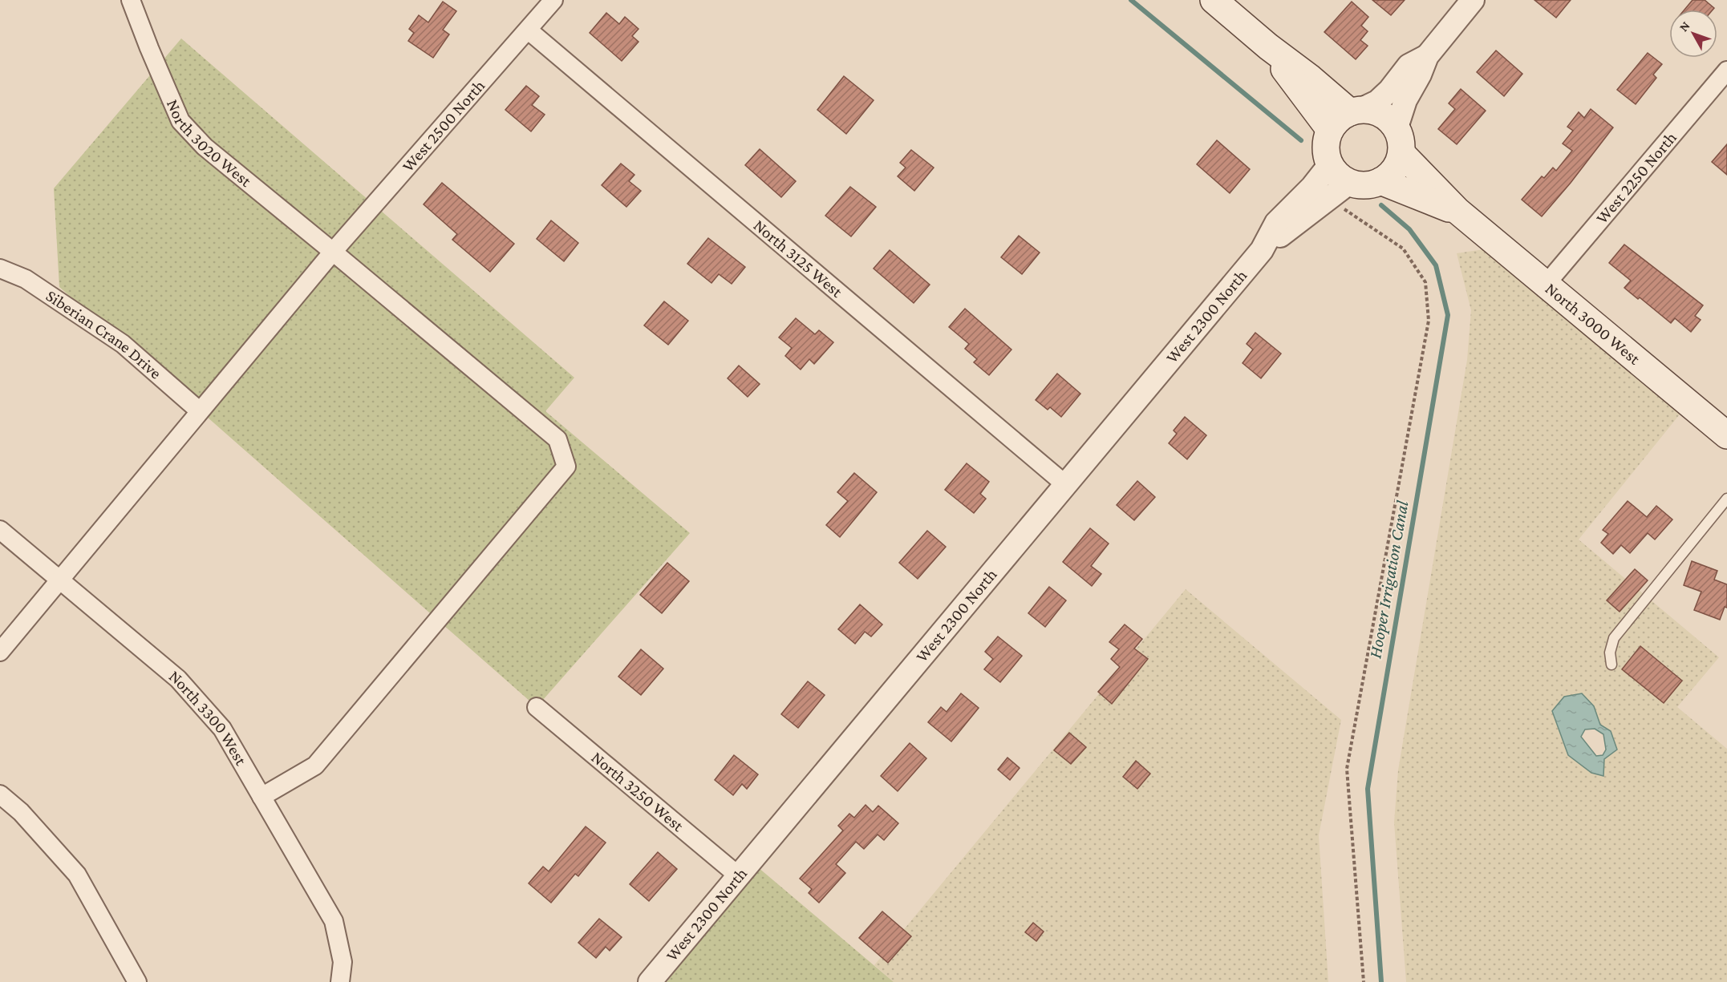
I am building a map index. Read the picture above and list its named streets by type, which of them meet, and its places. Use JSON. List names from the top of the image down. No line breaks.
{"streets":{"main road":["North 3000 West"],"street":["West 2500 North","North 3020 West","West 2250 North","North 3125 West","West 2300 North","Siberian Crane Drive","North 3300 West","North 3250 West"]},"crossings":[["West 2500 North","North 3020 West"],["West 2500 North","North 3125 West"],["West 2500 North","Siberian Crane Drive"],["West 2500 North","North 3300 West"],["North 3020 West","North 3300 West"],["West 2250 North","North 3000 West"],["North 3125 West","West 2300 North"],["West 2300 North","North 3000 West"],["West 2300 North","North 3250 West"]],"water":["Hooper Irrigation Canal"],"north":"top left"}
